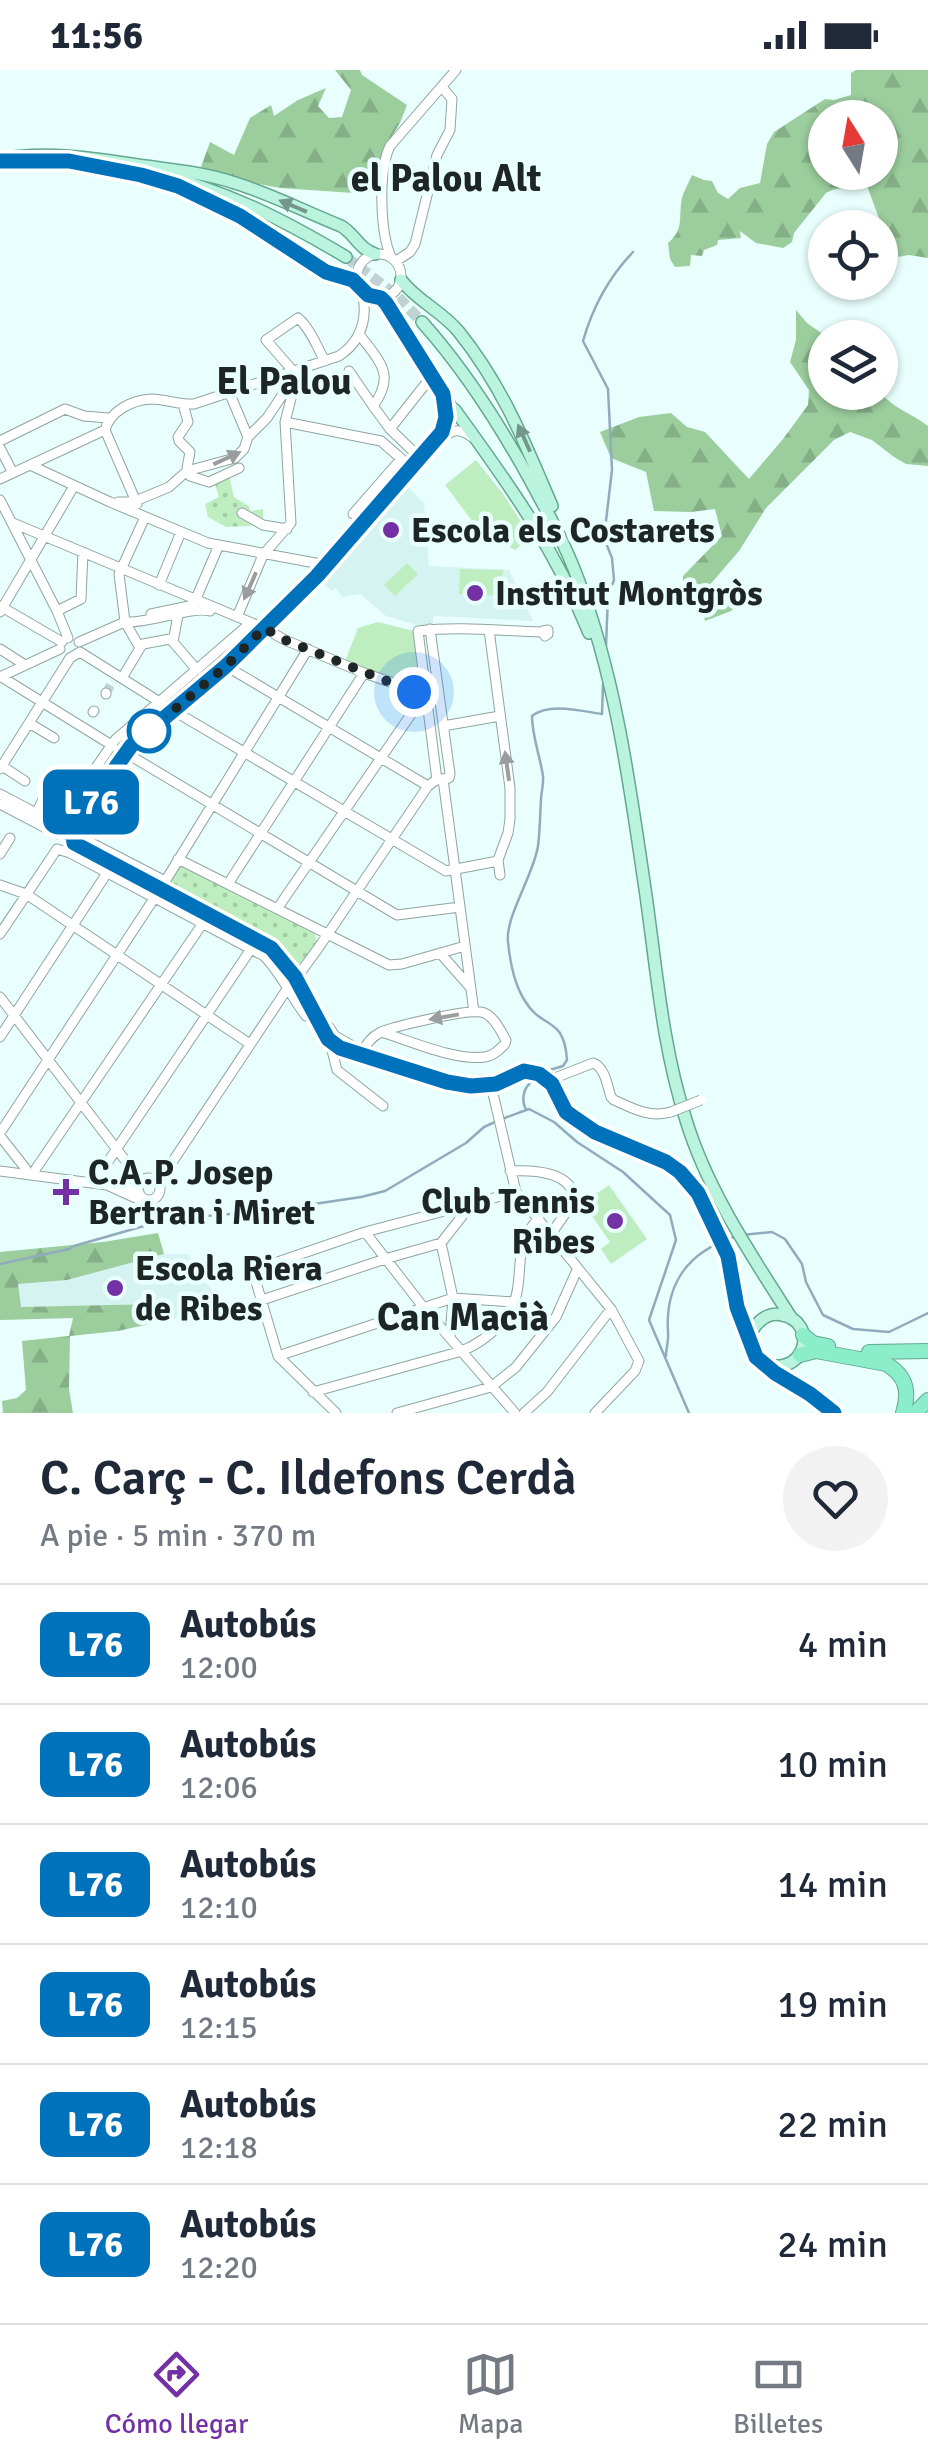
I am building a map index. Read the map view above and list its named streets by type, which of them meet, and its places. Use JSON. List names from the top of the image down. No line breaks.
{"districts":["el Palou Alt","El Palou","Can Macià"],"places":{"other":["Escola els Costarets","Institut Montgròs","Club Tennis Ribes","Escola Riera de Ribes"],"health":["C.A.P. Josep Bertran i Miret"]},"lines":["bus line L76"],"north":"top","page":{"status":"11:56","on_map":"L76","heading":["C. Carç - C. Ildefons Cerdà","A pie · 5 min · 370 m"],"list":[{"mark":"L76","name":"Autobús","note":"12:00","value":"4 min"},{"mark":"L76","name":"Autobús","note":"12:06","value":"10 min"},{"mark":"L76","name":"Autobús","note":"12:10","value":"14 min"},{"mark":"L76","name":"Autobús","note":"12:15","value":"19 min"},{"mark":"L76","name":"Autobús","note":"12:18","value":"22 min"},{"mark":"L76","name":"Autobús","note":"12:20","value":"24 min"}],"tabs":["Cómo llegar","Mapa","Billetes"]}}
